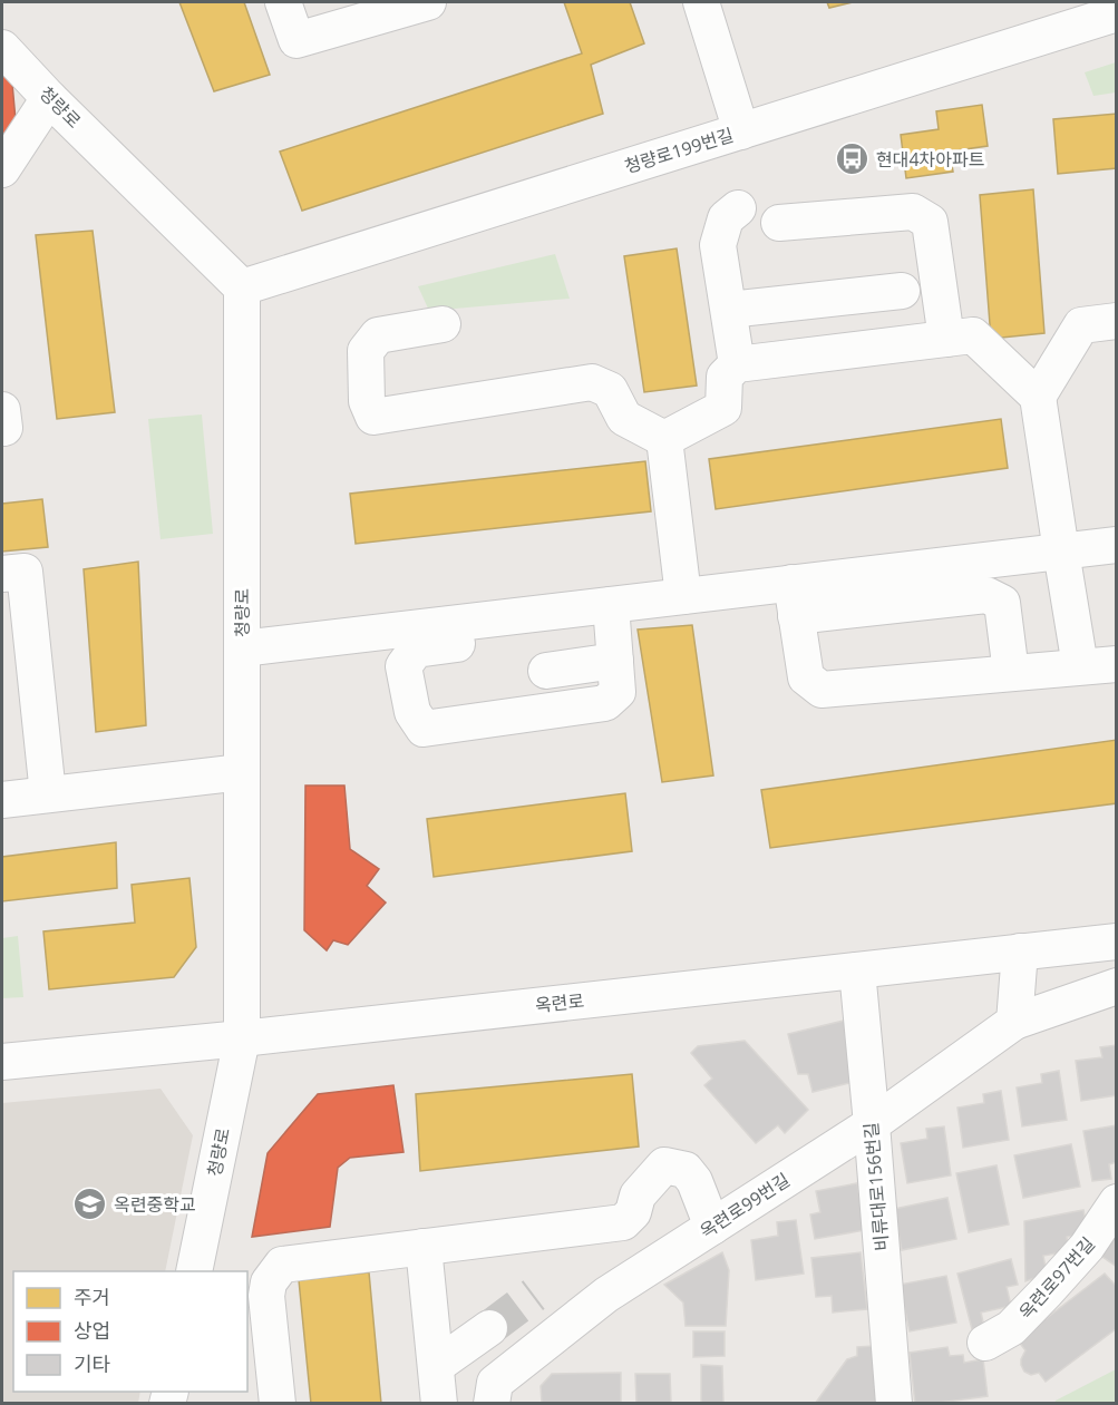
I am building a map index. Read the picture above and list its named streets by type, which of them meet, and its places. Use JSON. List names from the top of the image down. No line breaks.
{"streets":{"street":["청량로","청량로199번길","옥련로","비류대로156번길","옥련로99번길","옥련로97번길"]},"crossings":[["청량로","청량로199번길"],["청량로","옥련로"],["옥련로","비류대로156번길"],["비류대로156번길","옥련로99번길"]],"places":{"bus stop":["현대4차아파트"],"school or university":["옥련중학교"]},"legend":["주거","상업","기타"]}
